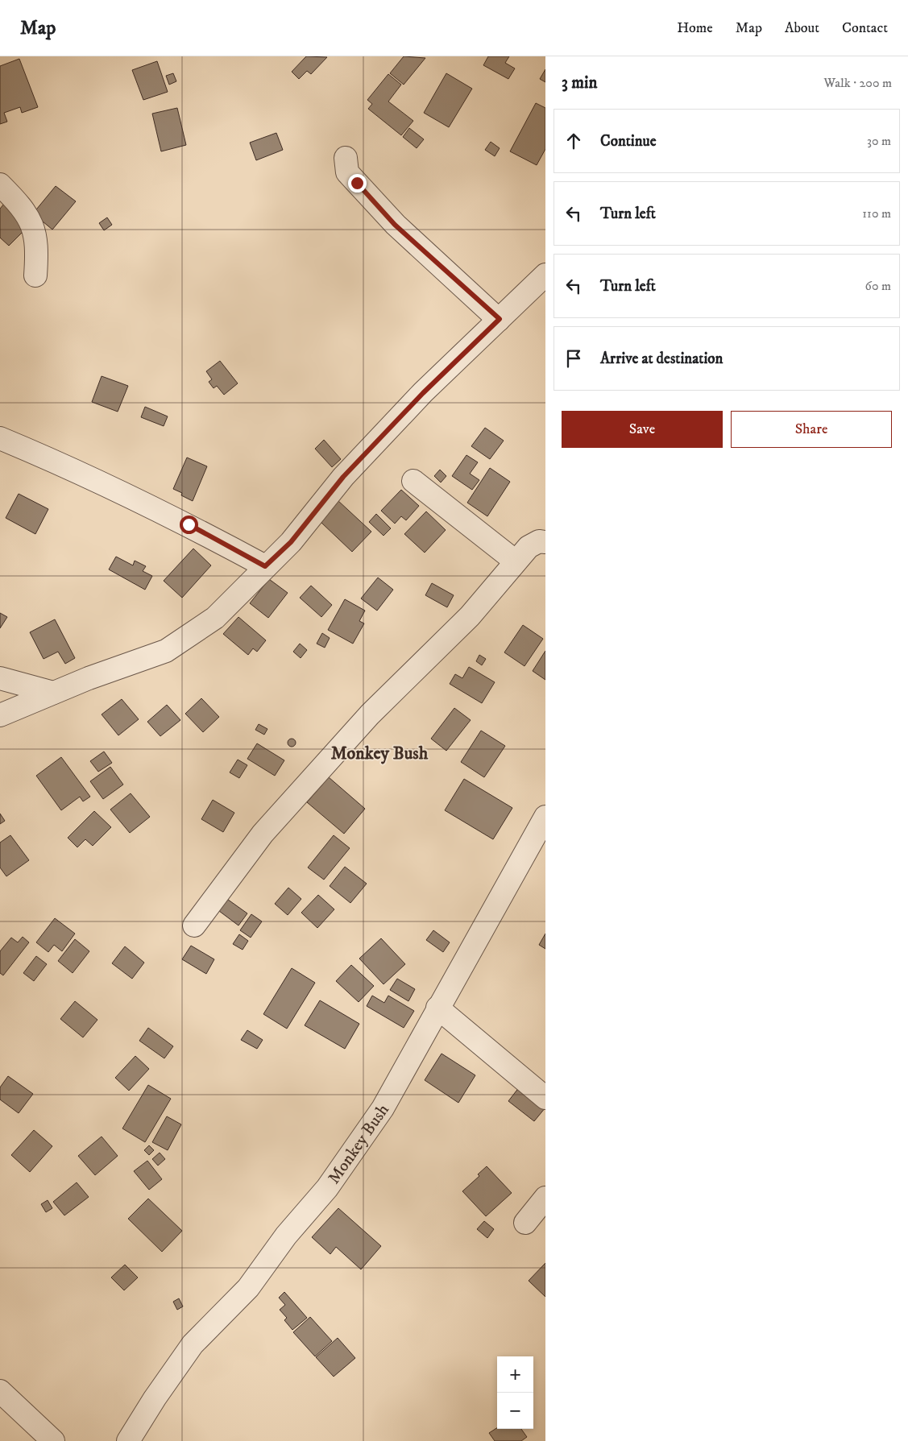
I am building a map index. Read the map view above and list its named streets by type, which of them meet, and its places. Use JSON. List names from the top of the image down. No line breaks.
{"streets":{"street":["Monkey Bush"]},"districts":["Monkey Bush"],"page":{"header":"Map","nav":["Home","Map","About","Contact"],"heading":["3 min","Walk · 200 m"],"list":[["Continue","30 m"],["Turn left","110 m"],["Turn left","60 m"],"Arrive at destination"],"buttons":["Save","Share"],"map_buttons":["+","−"]}}
